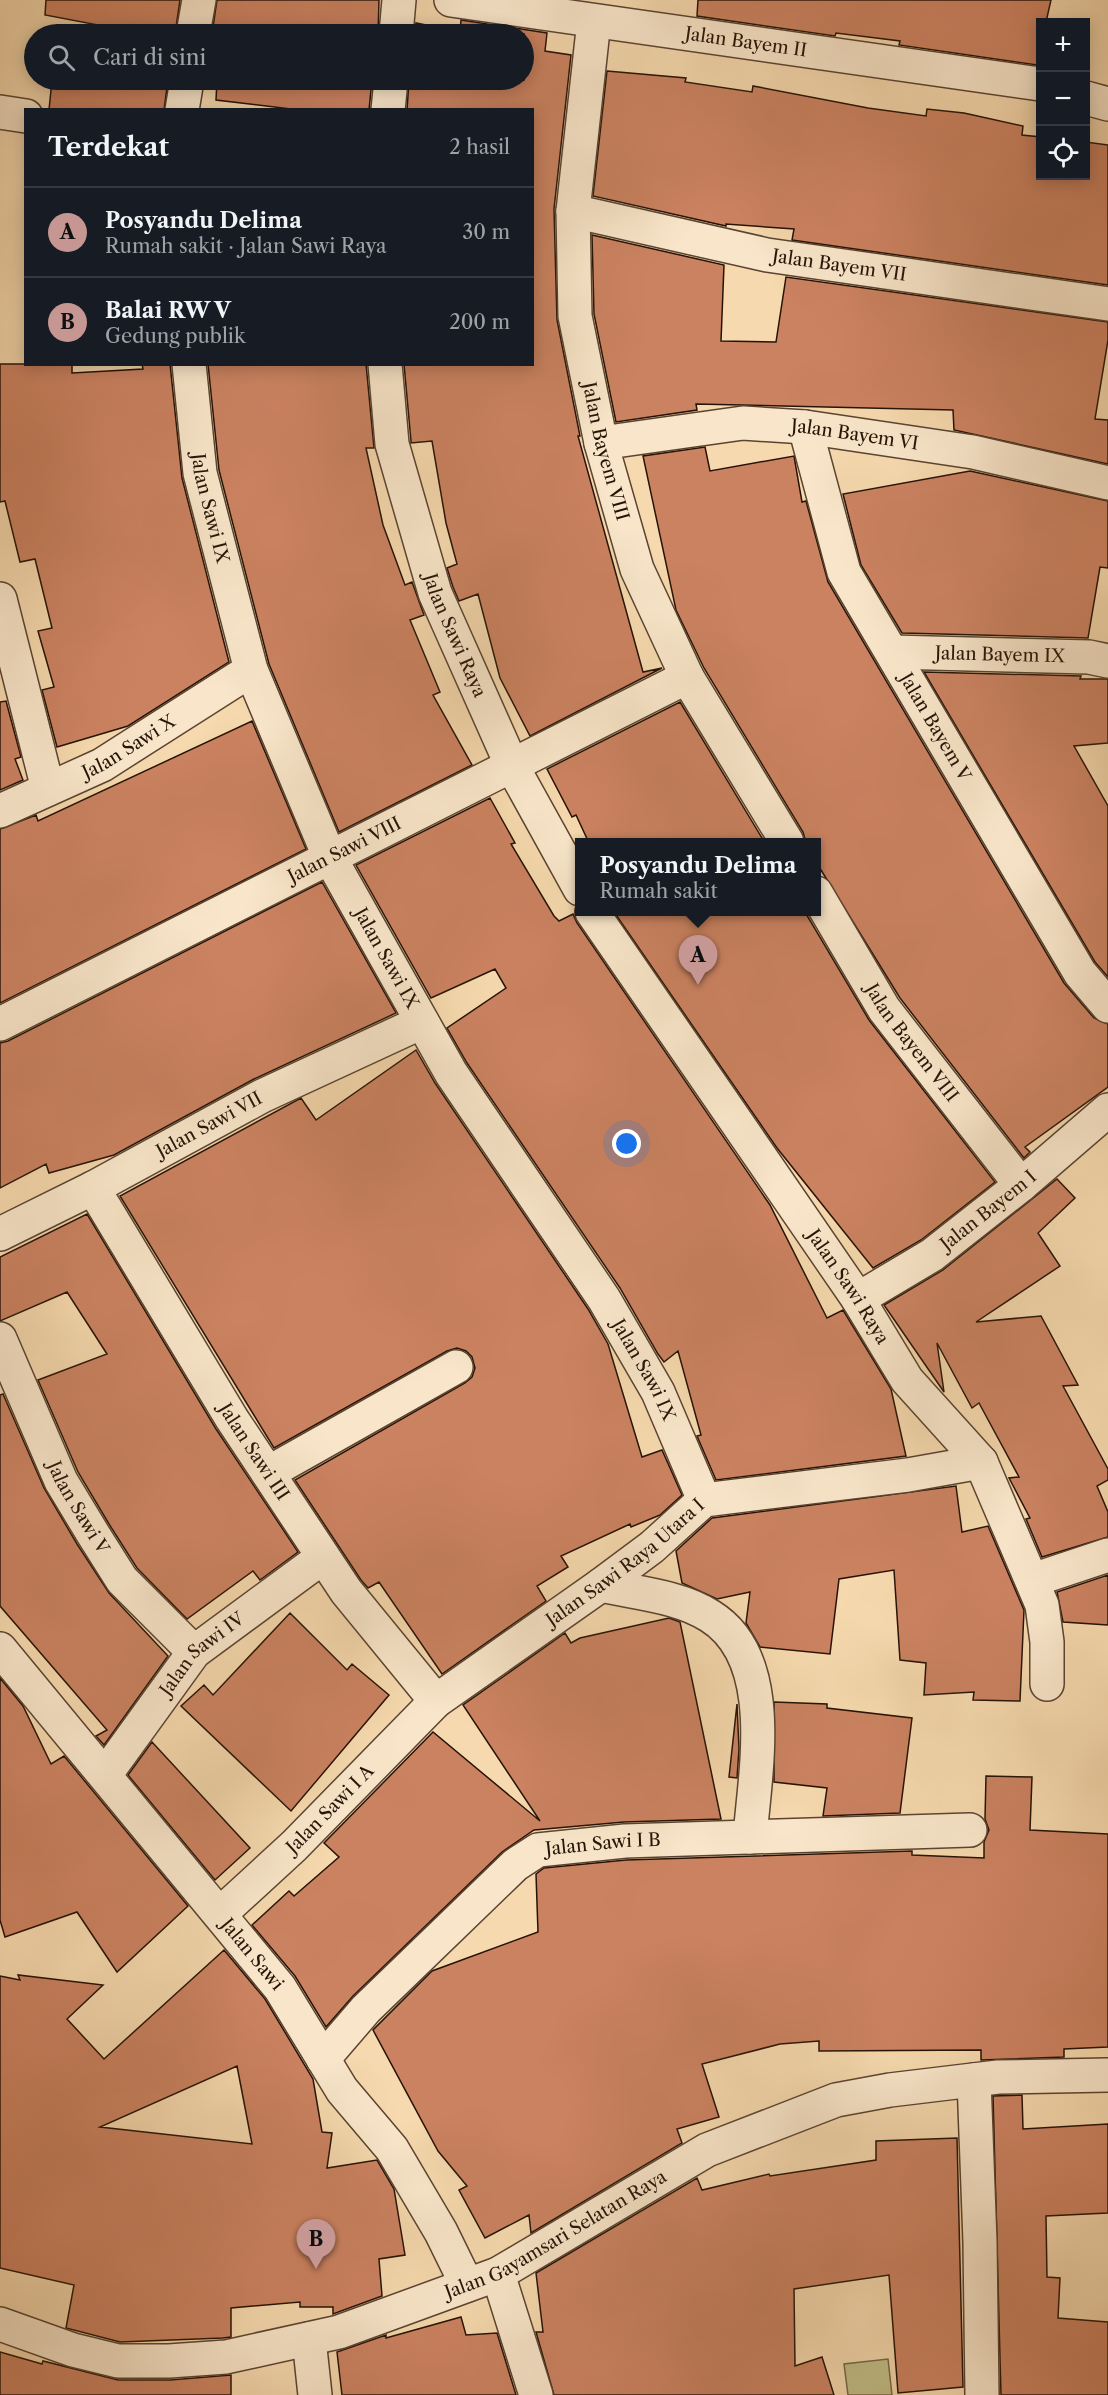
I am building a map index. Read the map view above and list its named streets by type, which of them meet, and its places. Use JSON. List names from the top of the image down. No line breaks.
{"streets":{"street":["Jalan Bayem II","Jalan Bayem VII","Jalan Bayem VI","Jalan Bayem VIII","Jalan Sawi IX","Jalan Sawi Raya","Jalan Bayem IX","Jalan Bayem V","Jalan Sawi X","Jalan Sawi VIII","Jalan Sawi VII","Jalan Bayem I","Jalan Sawi III","Jalan Sawi V","Jalan Sawi Raya Utara I","Jalan Sawi IV","Jalan Sawi I A","Jalan Sawi I B","Jalan Sawi","Jalan Gayamsari Selatan Raya"]},"crossings":[["Jalan Bayem II","Jalan Bayem VIII"],["Jalan Bayem VII","Jalan Bayem VIII"],["Jalan Bayem VI","Jalan Bayem VIII"],["Jalan Bayem VI","Jalan Bayem V"],["Jalan Bayem VIII","Jalan Sawi VIII"],["Jalan Bayem VIII","Jalan Bayem I"],["Jalan Sawi IX","Jalan Sawi X"],["Jalan Sawi IX","Jalan Sawi VIII"],["Jalan Sawi IX","Jalan Sawi VII"],["Jalan Sawi IX","Jalan Sawi Raya Utara I"],["Jalan Sawi Raya","Jalan Sawi VIII"],["Jalan Sawi Raya","Jalan Bayem I"],["Jalan Sawi Raya","Jalan Sawi Raya Utara I"],["Jalan Bayem IX","Jalan Bayem V"],["Jalan Sawi VII","Jalan Sawi III"],["Jalan Sawi III","Jalan Sawi Raya Utara I"],["Jalan Sawi III","Jalan Sawi IV"],["Jalan Sawi III","Jalan Sawi I A"],["Jalan Sawi V","Jalan Sawi IV"],["Jalan Sawi Raya Utara I","Jalan Sawi I A"],["Jalan Sawi IV","Jalan Sawi"],["Jalan Sawi I A","Jalan Sawi"],["Jalan Sawi I B","Jalan Sawi"],["Jalan Sawi","Jalan Gayamsari Selatan Raya"]],"page":{"map_buttons":["+","−"],"search":"Cari di sini","heading":["Terdekat","2 hasil"],"list":[{"mark":"A","name":"Posyandu Delima","note":"Rumah sakit · Jalan Sawi Raya","value":"30 m"},{"mark":"B","name":"Balai RW V","note":"Gedung publik","value":"200 m"}],"popup":["Posyandu Delima","Rumah sakit"],"pins":["A","B"]}}
